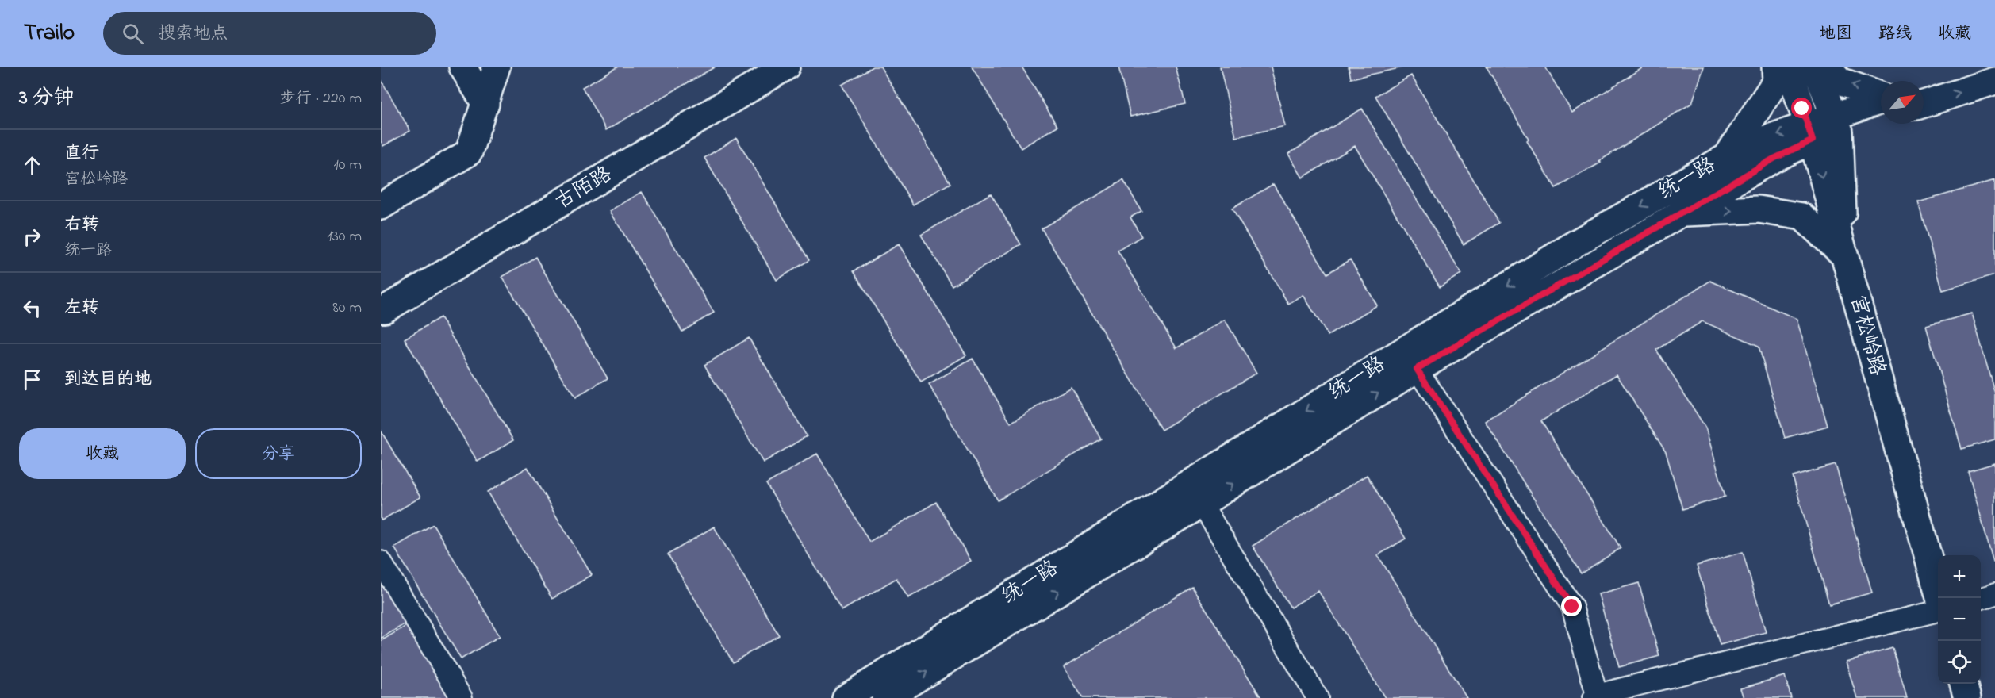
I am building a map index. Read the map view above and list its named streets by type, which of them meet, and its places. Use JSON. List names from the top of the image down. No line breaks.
{"streets":{"main road":["统一路","古陌路","宫松岭路"]},"crossings":[["统一路","宫松岭路"]],"north":"top right","page":{"header":"Trailo","search":"搜索地点","nav":["地图","路线","收藏"],"heading":["3 分钟","步行 · 220 m"],"list":[["直行","宫松岭路","10 m"],["右转","统一路","130 m"],["左转","80 m"],"到达目的地"],"buttons":["收藏","分享"],"map_buttons":["+","−"]}}
